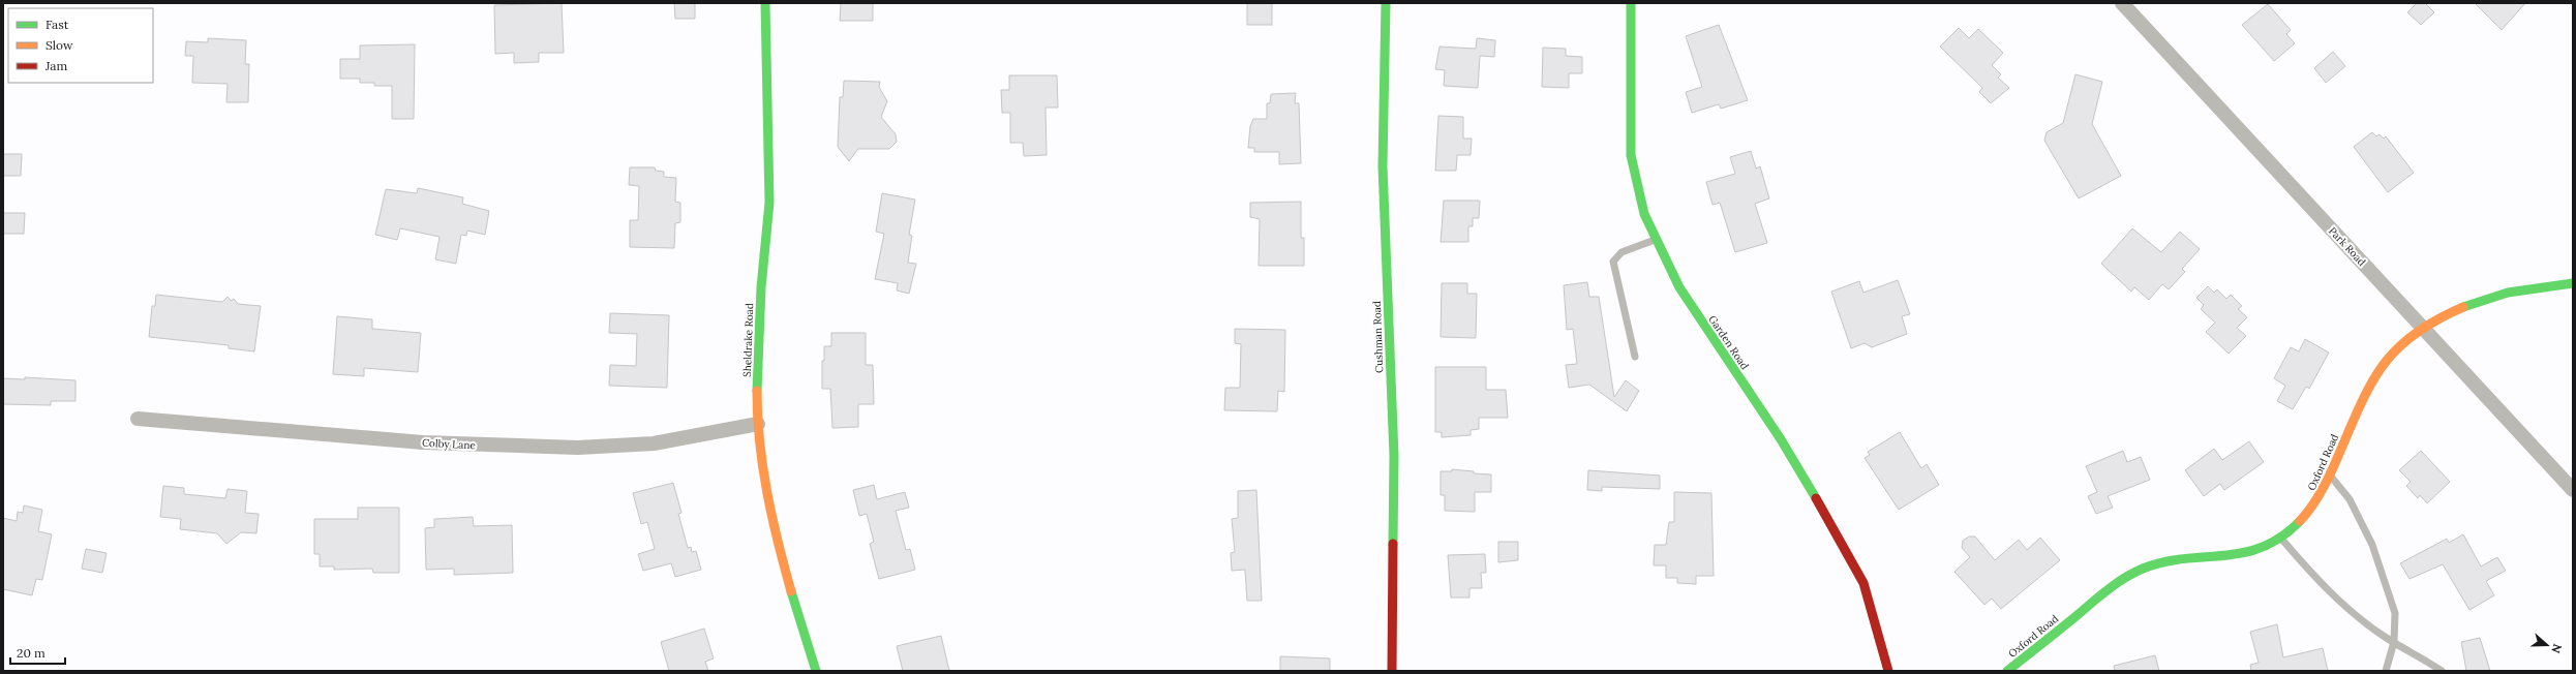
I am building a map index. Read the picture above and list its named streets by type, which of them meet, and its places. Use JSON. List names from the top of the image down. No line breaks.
{"streets":{"street":["Park Road","Cushman Road","Sheldrake Road","Garden Road","Colby Lane","Oxford Road"]},"crossings":[["Park Road","Oxford Road"],["Sheldrake Road","Colby Lane"]],"legend":["Fast","Slow","Jam"],"scale_bar":"20 m","north":"right"}
